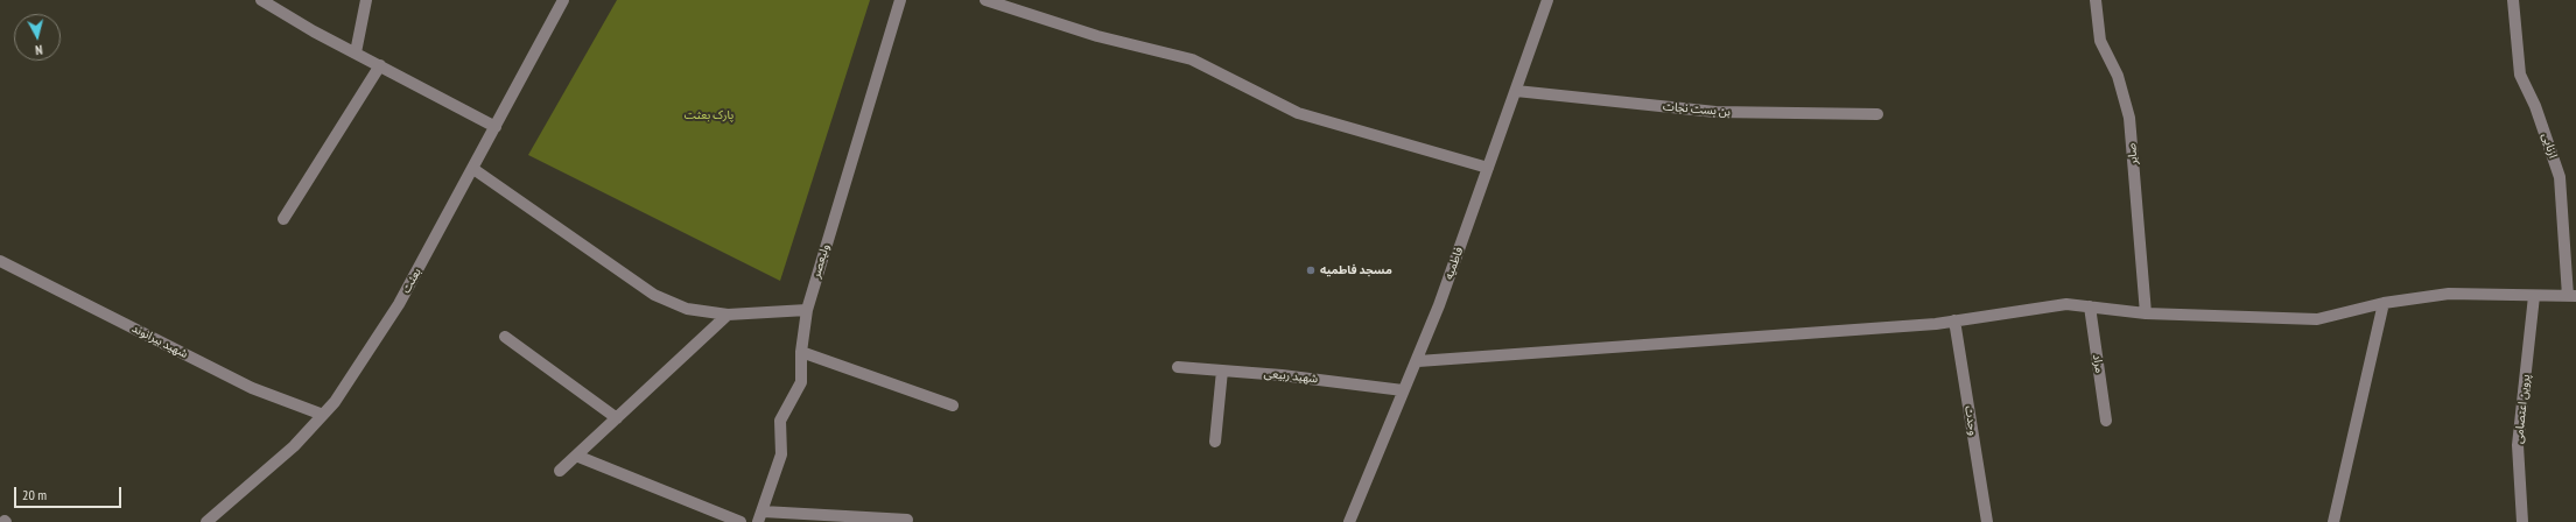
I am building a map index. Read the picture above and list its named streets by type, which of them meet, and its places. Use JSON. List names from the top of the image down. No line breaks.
{"streets":{"street":["بن بست نجات","ازنایی","صابر","ولیعصر","فاطمیه","بعثت","شهید بیرانوند","مراد","شهید ربیعی","پروین اعتصامی","وحدت"]},"crossings":[["بن بست نجات","فاطمیه"],["فاطمیه","شهید ربیعی"],["بعثت","شهید بیرانوند"]],"parks":["پارک بعثت"],"places":["مسجد فاطمیه"],"scale_bar":"20 m","north":"bottom"}
